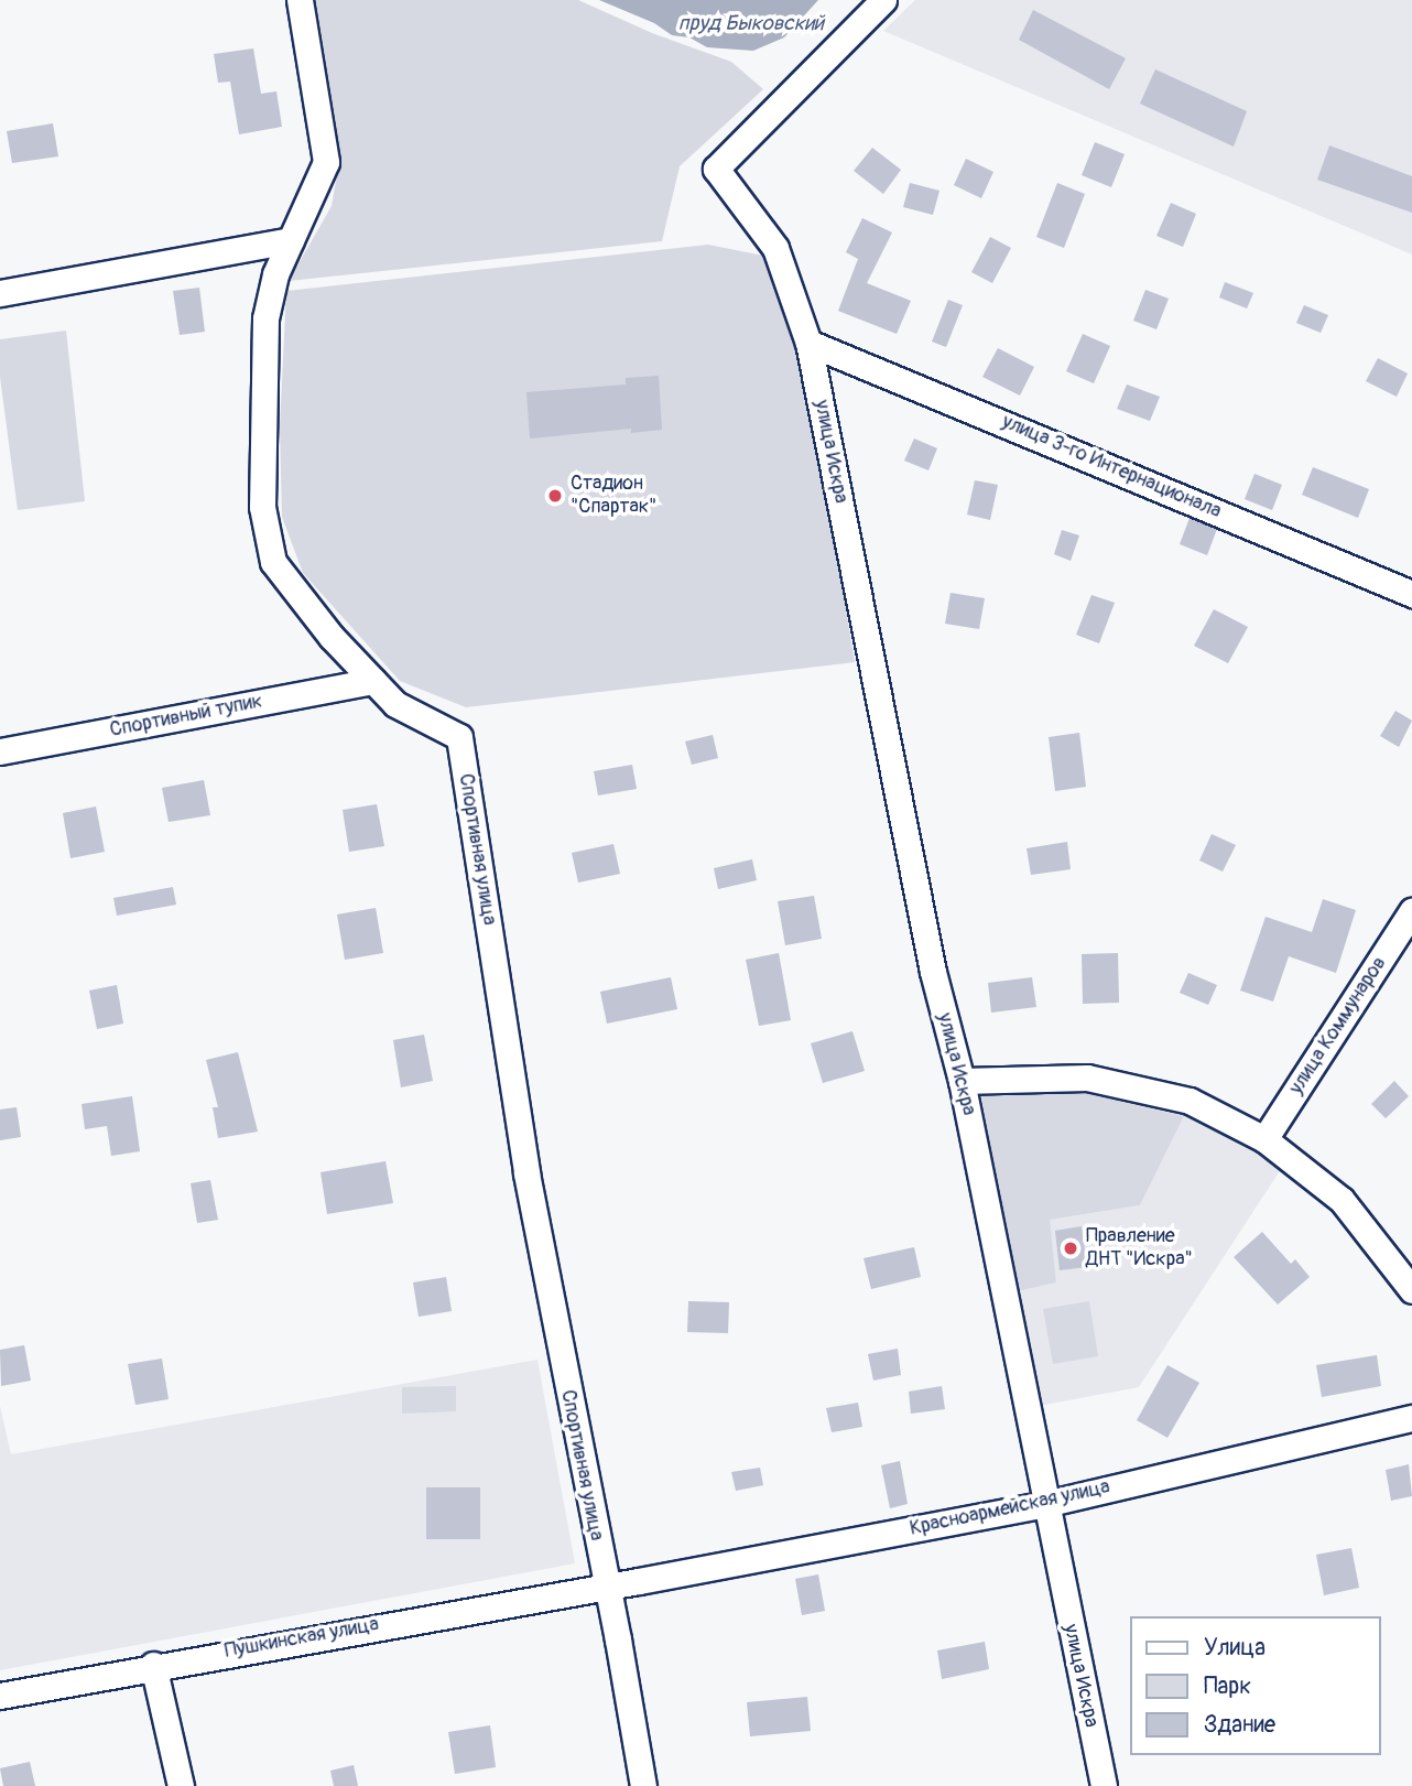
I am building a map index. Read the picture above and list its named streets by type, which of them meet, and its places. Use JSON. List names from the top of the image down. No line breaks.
{"streets":{"street":["улица Искра","улица 3-го Интернационала","Спортивный тупик","Спортивная улица","улица Коммунаров","Красноармейская улица","Пушкинская улица"]},"crossings":[["улица Искра","улица 3-го Интернационала"],["улица Искра","Красноармейская улица"],["Спортивный тупик","Спортивная улица"],["Спортивная улица","Красноармейская улица"],["Спортивная улица","Пушкинская улица"],["Красноармейская улица","Пушкинская улица"]],"water":["пруд Быковский"],"places":["Стадион \"Спартак\"","Правление ДНТ \"Искра\""],"legend":["Улица","Парк","Здание"]}
